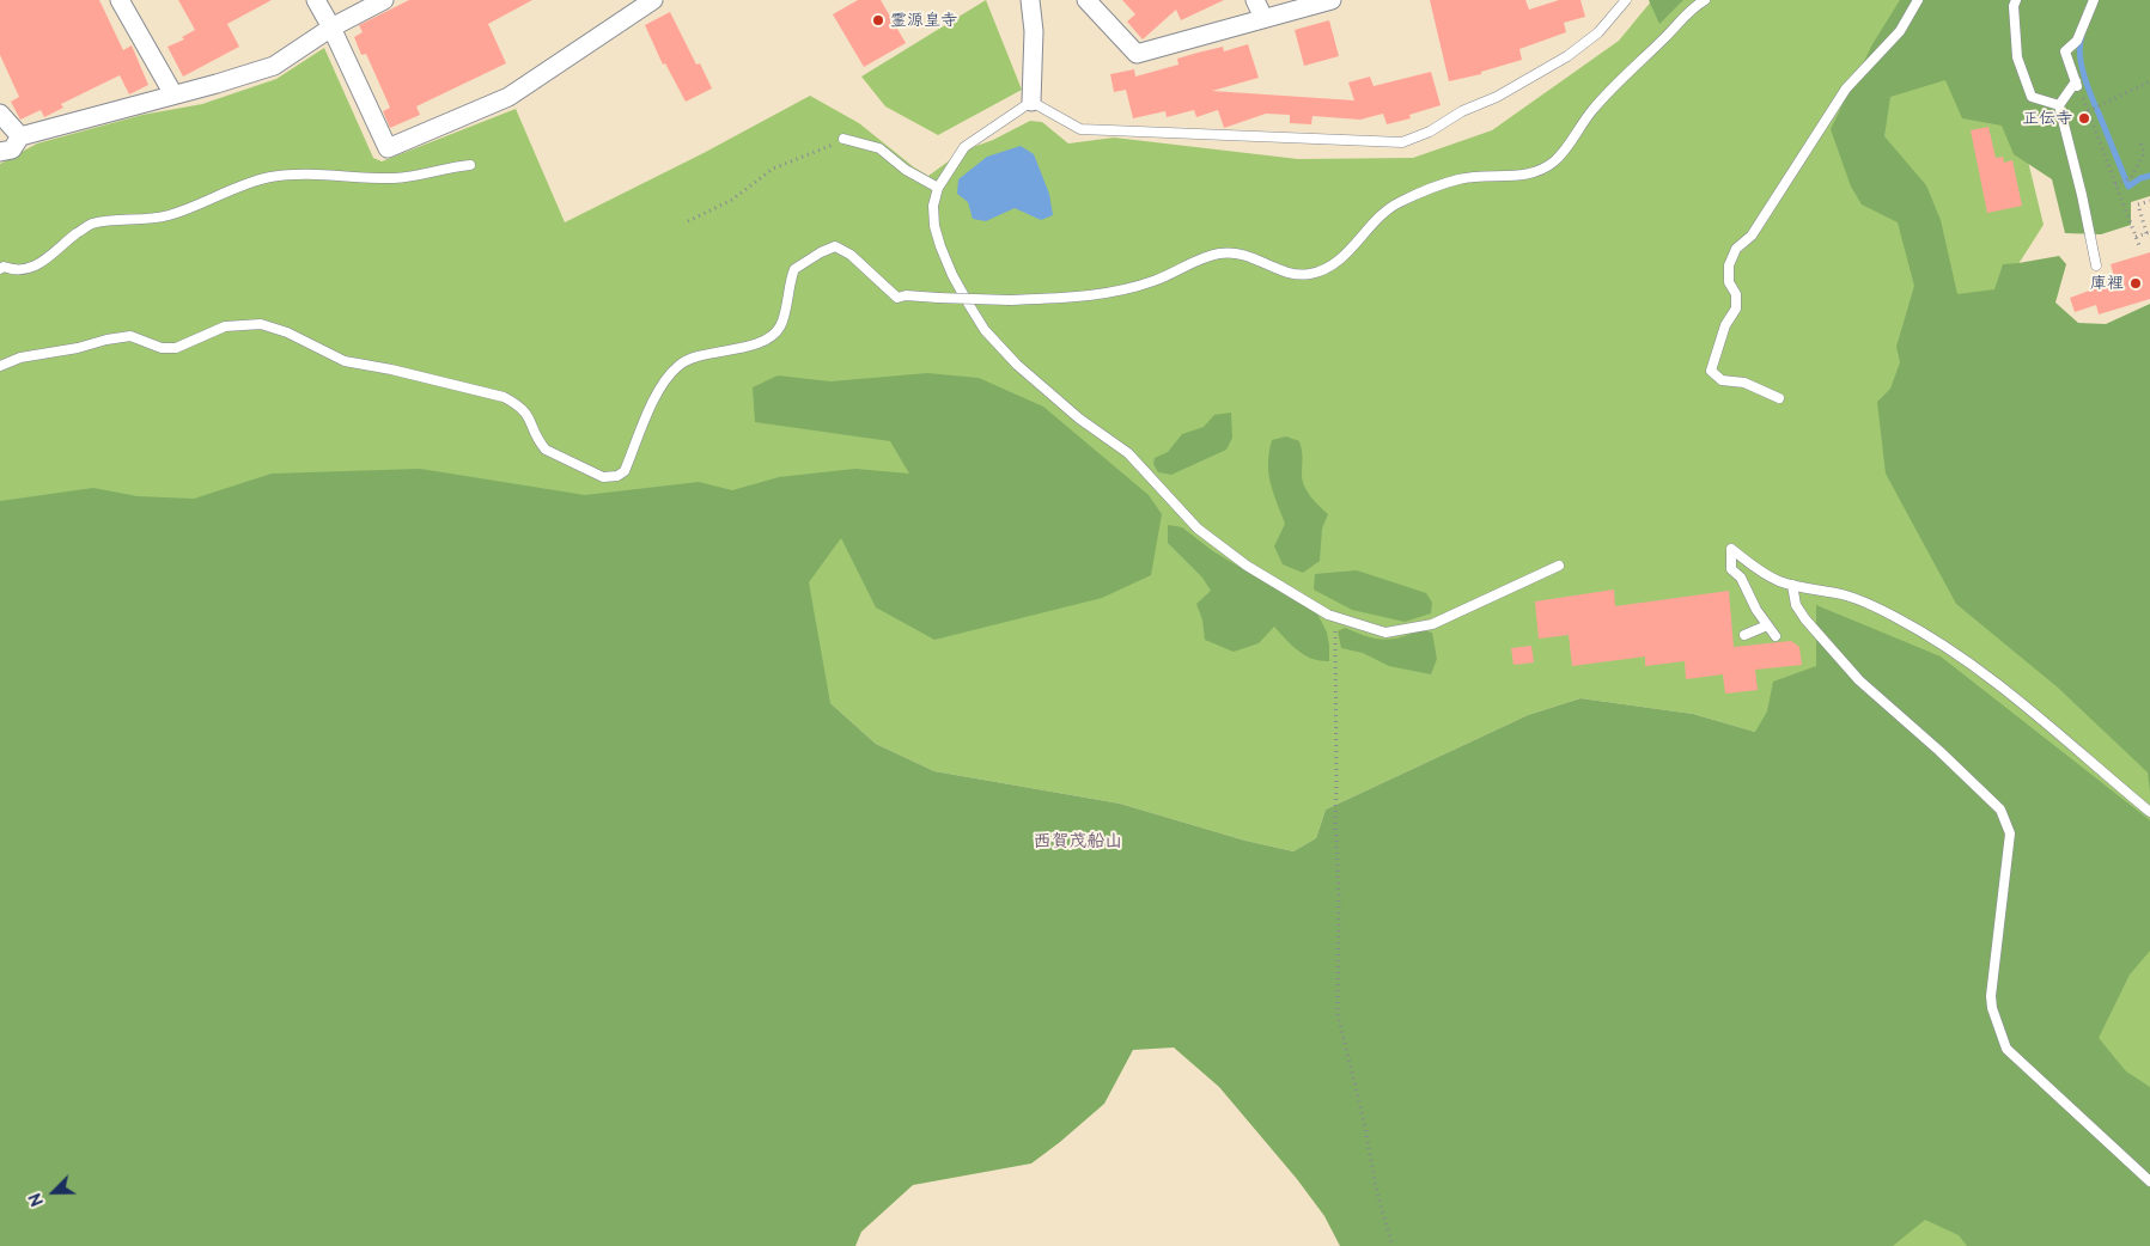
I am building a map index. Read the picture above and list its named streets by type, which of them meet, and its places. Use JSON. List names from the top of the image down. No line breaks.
{"districts":["西賀茂船山"],"places":["霊源皇寺","正伝寺","庫裡"],"north":"bottom left"}
